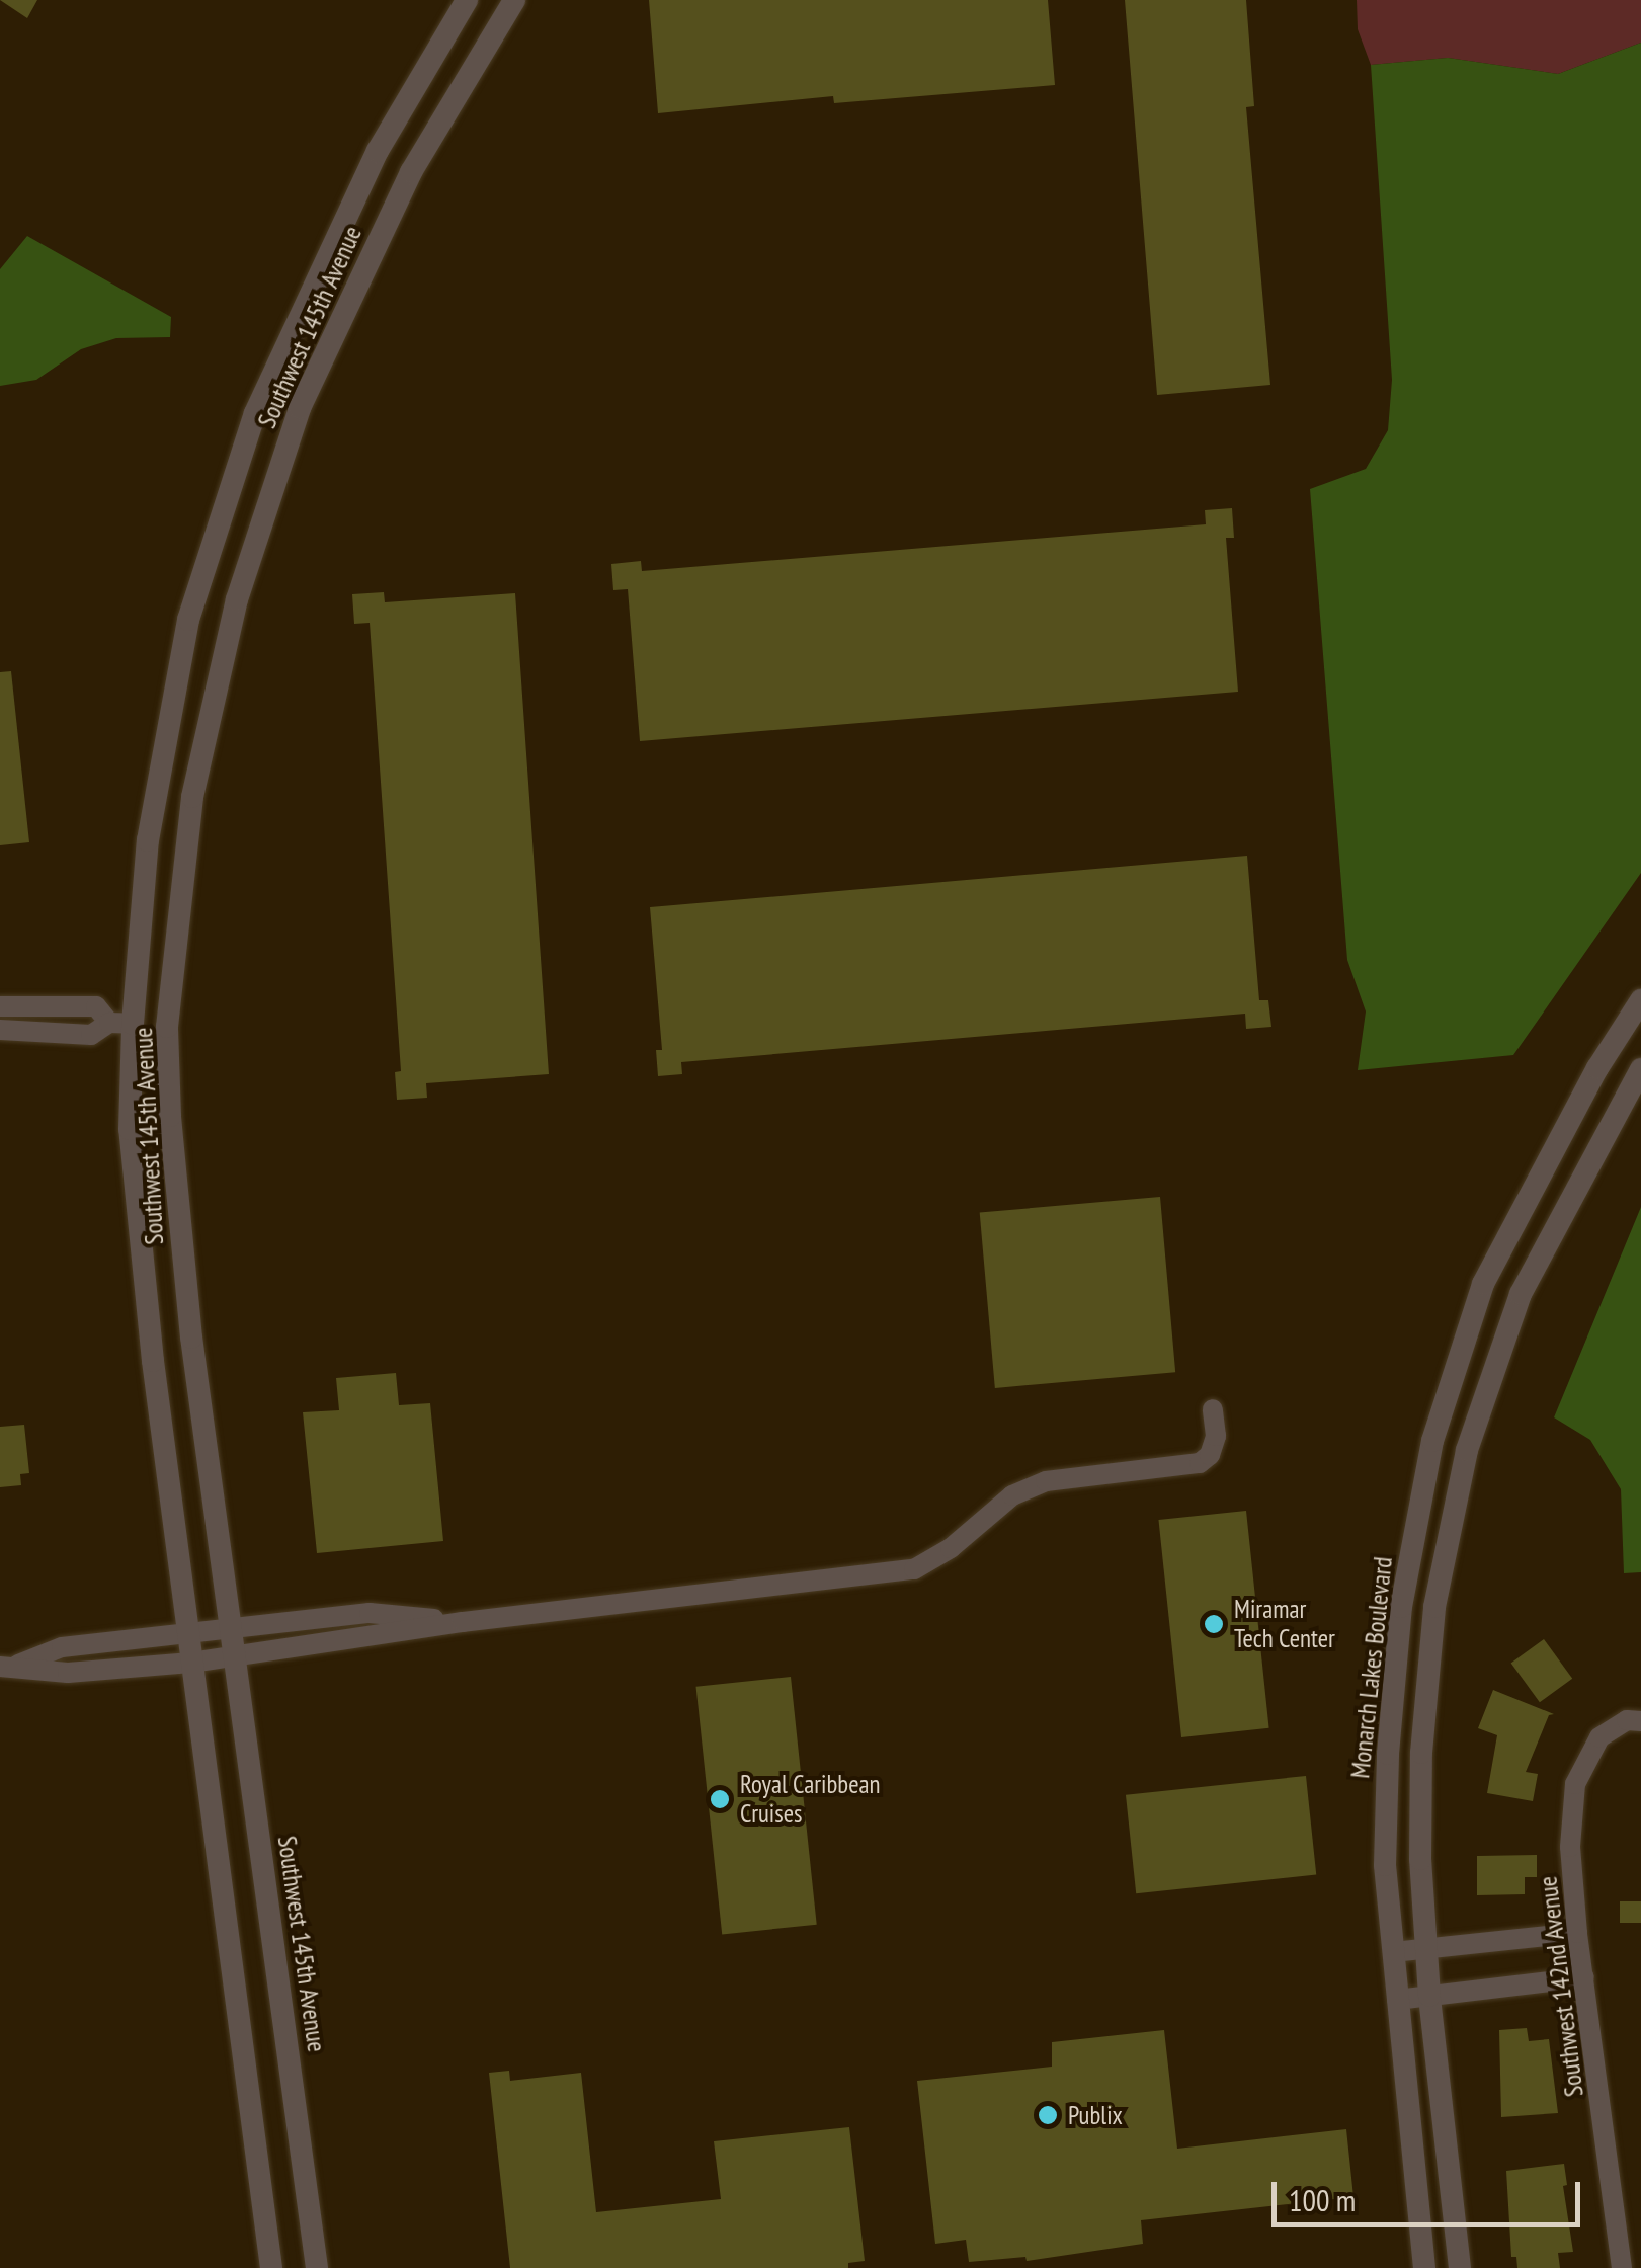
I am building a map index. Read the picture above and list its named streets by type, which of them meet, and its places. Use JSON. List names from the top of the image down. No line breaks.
{"streets":{"street":["Southwest 145th Avenue","Monarch Lakes Boulevard","Southwest 142nd Avenue"]},"places":["Miramar Tech Center","Royal Caribbean Cruises","Publix"],"scale_bar":"100 m"}
